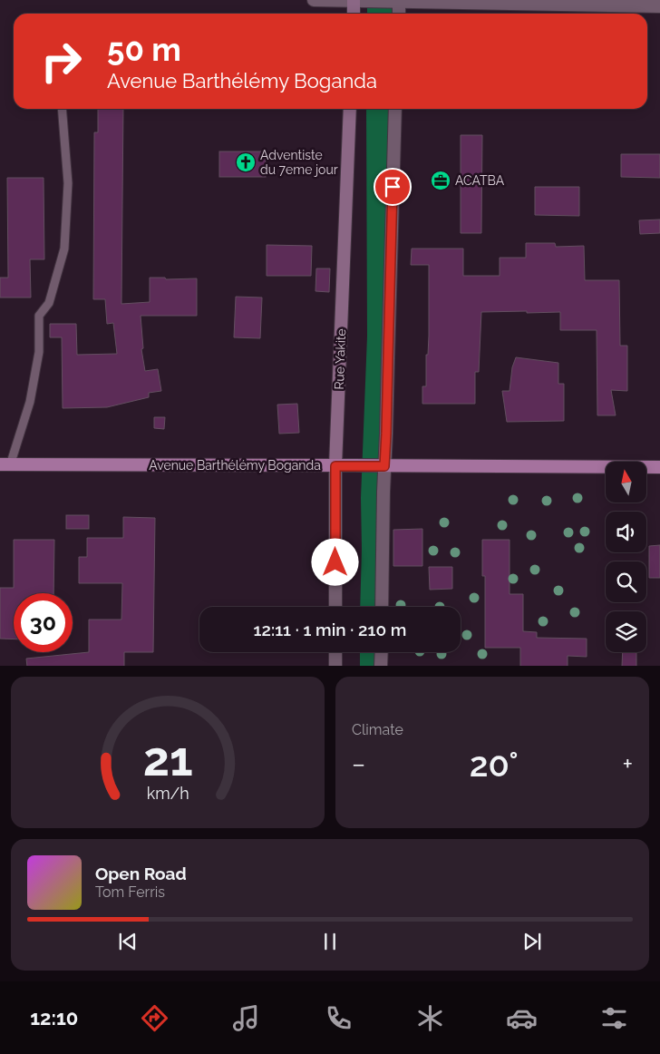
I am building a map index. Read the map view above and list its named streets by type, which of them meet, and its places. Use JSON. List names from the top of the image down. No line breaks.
{"streets":{"main road":["Rue Yakite","Avenue Barthélémy Boganda"]},"crossings":[["Rue Yakite","Avenue Barthélémy Boganda"]],"places":{"church":["Adventiste du 7eme jour"],"office":["ACATBA"]},"north":"top","page":{"turn":["50 m","Avenue Barthélémy Boganda"],"limit":"30","trip":"12:11 · 1 min · 210 m","tile":"Climate","heat":["−","20°","+"],"song":["Open Road","Tom Ferris"],"tabs":"12:10","gauge":["21","km/h"]}}
